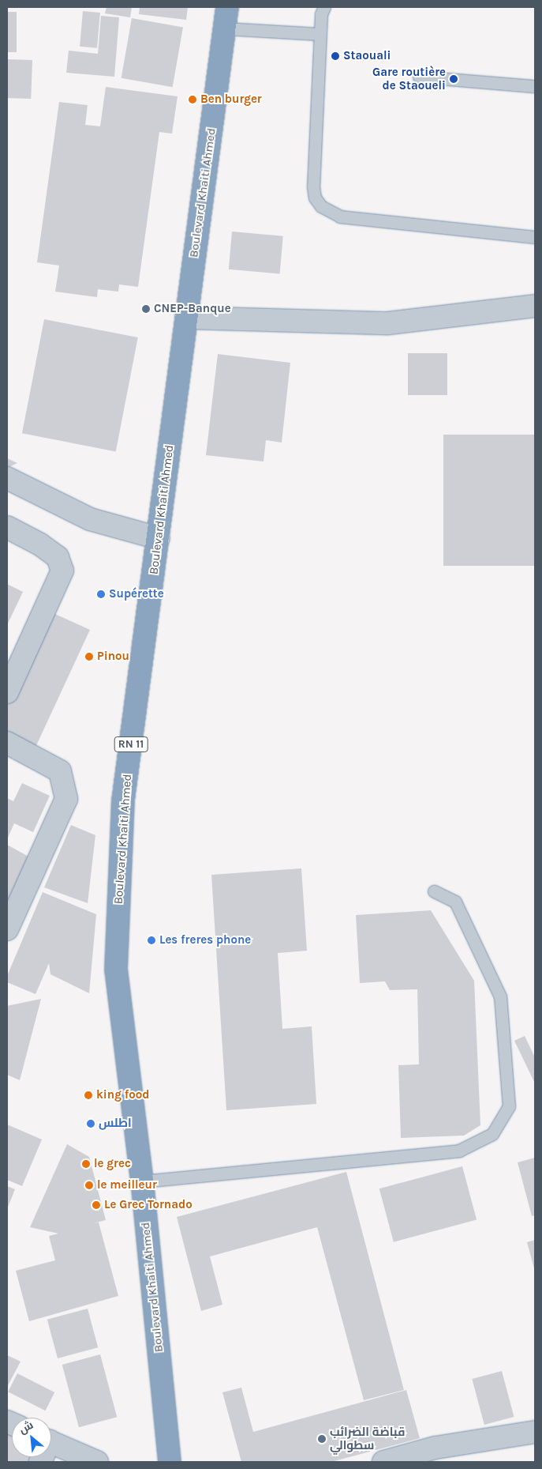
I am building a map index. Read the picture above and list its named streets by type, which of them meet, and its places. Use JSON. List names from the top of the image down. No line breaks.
{"streets":{"highway":["Boulevard Khaiti Ahmed","RN 11"]},"places":["Staouali","Gare routière de Staoueli","Ben burger","CNEP-Banque","Supérette","Pinou","Les freres phone","king food","اطلس","le grec","le meilleur","Le Grec Tornado","قباضة الضرائب سطوالي"],"north":"top left"}
